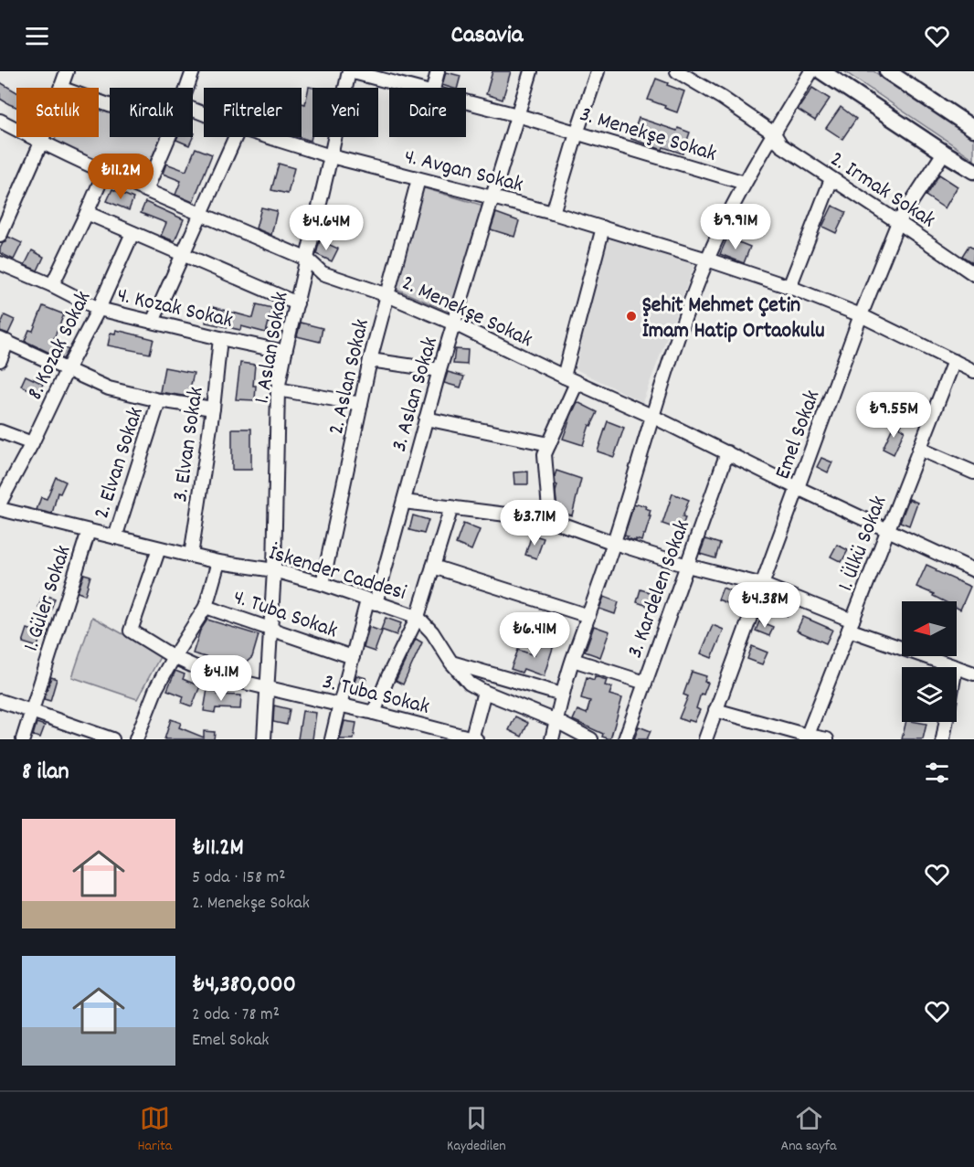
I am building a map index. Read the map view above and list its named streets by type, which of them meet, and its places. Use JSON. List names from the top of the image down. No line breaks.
{"streets":{"street":["3. Menekşe Sokak","4. Avgan Sokak","2. Irmak Sokak","4. Kozak Sokak","2. Menekşe Sokak","8. Kozak Sokak","1. Aslan Sokak","2. Aslan Sokak","3. Aslan Sokak","Emel Sokak","3. Elvan Sokak","2. Elvan Sokak","1. Ülkü Sokak","İskender Caddesi","3. Kardelen Sokak","1. Güler Sokak","4. Tuba Sokak","3. Tuba Sokak"]},"crossings":[["3. Menekşe Sokak","1. Aslan Sokak"],["3. Menekşe Sokak","3. Aslan Sokak"],["4. Avgan Sokak","1. Aslan Sokak"],["4. Avgan Sokak","2. Aslan Sokak"],["4. Avgan Sokak","3. Aslan Sokak"],["4. Avgan Sokak","Emel Sokak"],["4. Avgan Sokak","1. Ülkü Sokak"],["2. Irmak Sokak","Emel Sokak"],["4. Kozak Sokak","8. Kozak Sokak"],["4. Kozak Sokak","1. Aslan Sokak"],["4. Kozak Sokak","3. Elvan Sokak"],["2. Menekşe Sokak","1. Aslan Sokak"],["2. Menekşe Sokak","2. Aslan Sokak"],["2. Menekşe Sokak","3. Aslan Sokak"],["2. Menekşe Sokak","Emel Sokak"],["2. Menekşe Sokak","1. Ülkü Sokak"],["2. Menekşe Sokak","3. Kardelen Sokak"],["1. Aslan Sokak","İskender Caddesi"],["1. Aslan Sokak","4. Tuba Sokak"],["1. Aslan Sokak","3. Tuba Sokak"],["2. Aslan Sokak","İskender Caddesi"],["3. Aslan Sokak","İskender Caddesi"],["3. Aslan Sokak","4. Tuba Sokak"],["3. Aslan Sokak","3. Tuba Sokak"],["3. Elvan Sokak","İskender Caddesi"],["2. Elvan Sokak","İskender Caddesi"],["İskender Caddesi","1. Güler Sokak"],["İskender Caddesi","3. Tuba Sokak"]],"places":["Şehit Mehmet Çetin İmam Hatip Ortaokulu"],"north":"left","page":{"header":"Casavia","chip":["Satılık","Kiralık","Filtreler","Yeni","Daire"],"price":["₺11.2M","₺9.91M","₺4.64M","₺9.55M","₺3.71M","₺4.38M","₺6.41M","₺4.1M"],"heading":"8 ilan","list":[{"name":"₺11.2M","note":"5 oda · 158 m² · 2. Menekşe Sokak"},{"name":"₺4,380,000","note":"2 oda · 78 m² · Emel Sokak"}],"tabs":["Harita","Kaydedilen","Ana sayfa"]}}
